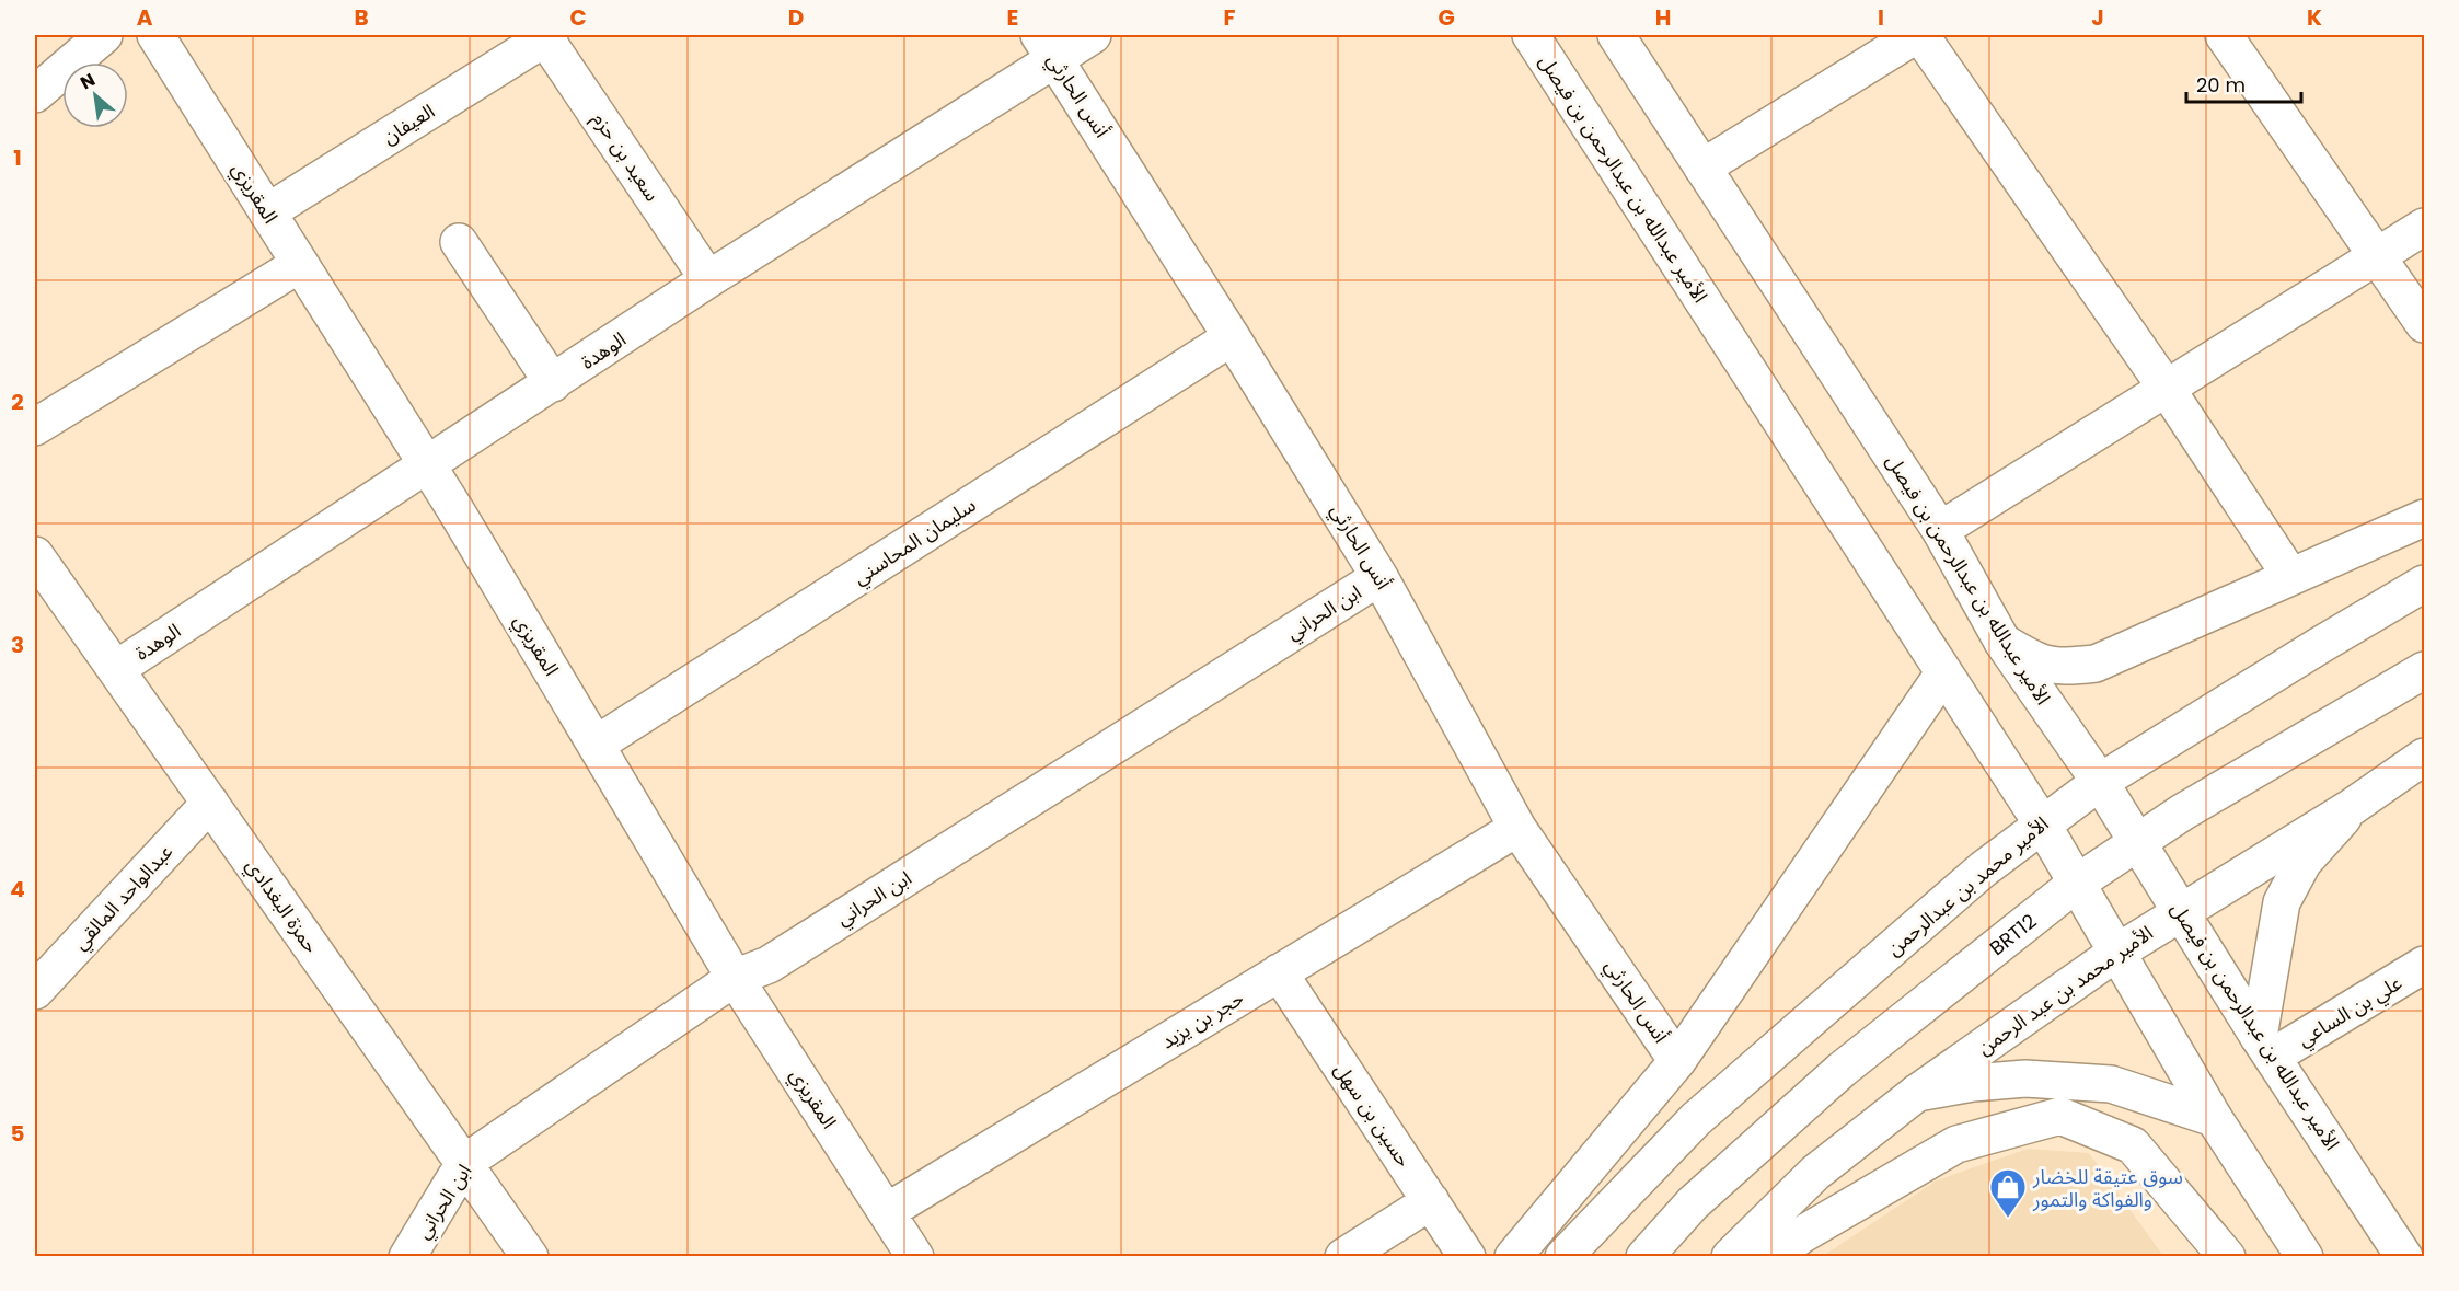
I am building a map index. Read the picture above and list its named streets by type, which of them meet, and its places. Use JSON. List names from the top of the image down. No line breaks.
{"streets":{"street":["أنس الحارثي","العيفان","سعيد بن حزم","الأمير عبدالله بن عبدالرحمن بن فيصل","المقريزي","الوهدة","سليمان المحاسني","ابن الحراني","الأمير محمد بن عبدالرحمن","عبدالواحد المالقي","حمزة البغدادي","BRT12","الأمير محمد بن عبد الرحمن","علي بن الساعي","حجر بن يزيد","حسين بن سهل"]},"crossings":[["أنس الحارثي","الوهدة"],["أنس الحارثي","سليمان المحاسني"],["أنس الحارثي","ابن الحراني"],["أنس الحارثي","حجر بن يزيد"],["العيفان","سعيد بن حزم"],["العيفان","المقريزي"],["سعيد بن حزم","الوهدة"],["الأمير عبدالله بن عبدالرحمن بن فيصل","الأمير محمد بن عبدالرحمن"],["الأمير عبدالله بن عبدالرحمن بن فيصل","BRT12"],["الأمير عبدالله بن عبدالرحمن بن فيصل","الأمير محمد بن عبد الرحمن"],["الأمير عبدالله بن عبدالرحمن بن فيصل","علي بن الساعي"],["المقريزي","الوهدة"],["المقريزي","سليمان المحاسني"],["المقريزي","ابن الحراني"],["المقريزي","حجر بن يزيد"],["الوهدة","حمزة البغدادي"],["ابن الحراني","حمزة البغدادي"],["عبدالواحد المالقي","حمزة البغدادي"],["حجر بن يزيد","حسين بن سهل"]],"places":{"shop":["سوق عتيقة للخضار والفواكة والتمور"]},"scale_bar":"20 m","north":"top left","grid":{"columns":["A","B","C","D","E","F","G","H","I","J","K"],"rows":["1","2","3","4","5"]}}
